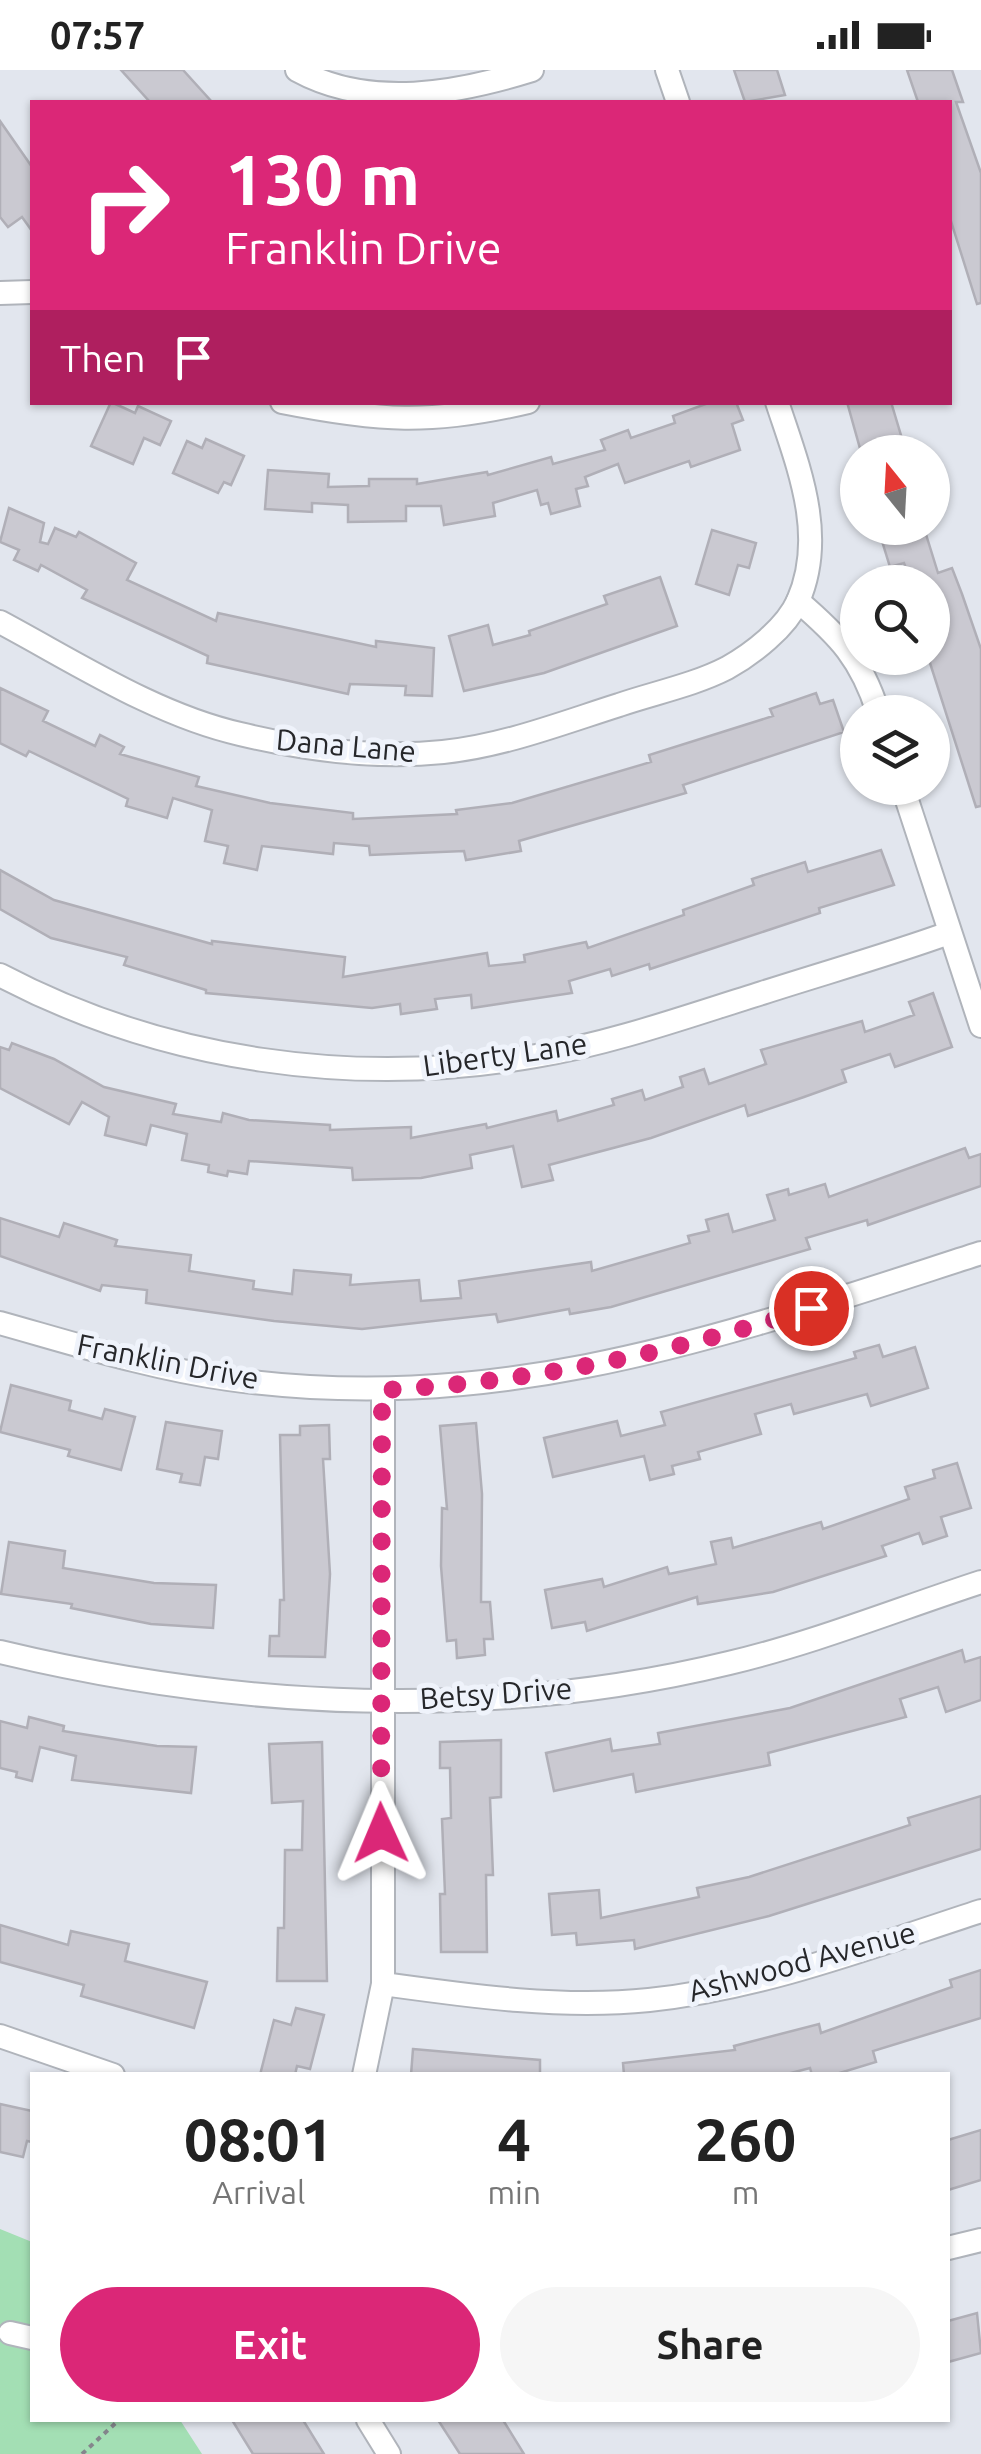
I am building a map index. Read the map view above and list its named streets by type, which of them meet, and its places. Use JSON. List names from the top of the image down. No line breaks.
{"streets":{"street":["Dana Lane","Liberty Lane","Franklin Drive","Betsy Drive","Ashwood Avenue"]},"north":"top","page":{"status":"07:57","turn":["130 m","Franklin Drive"],"then":"Then","eta":["08:01","Arrival","4","min","260","m"],"buttons":["Exit","Share"]}}
